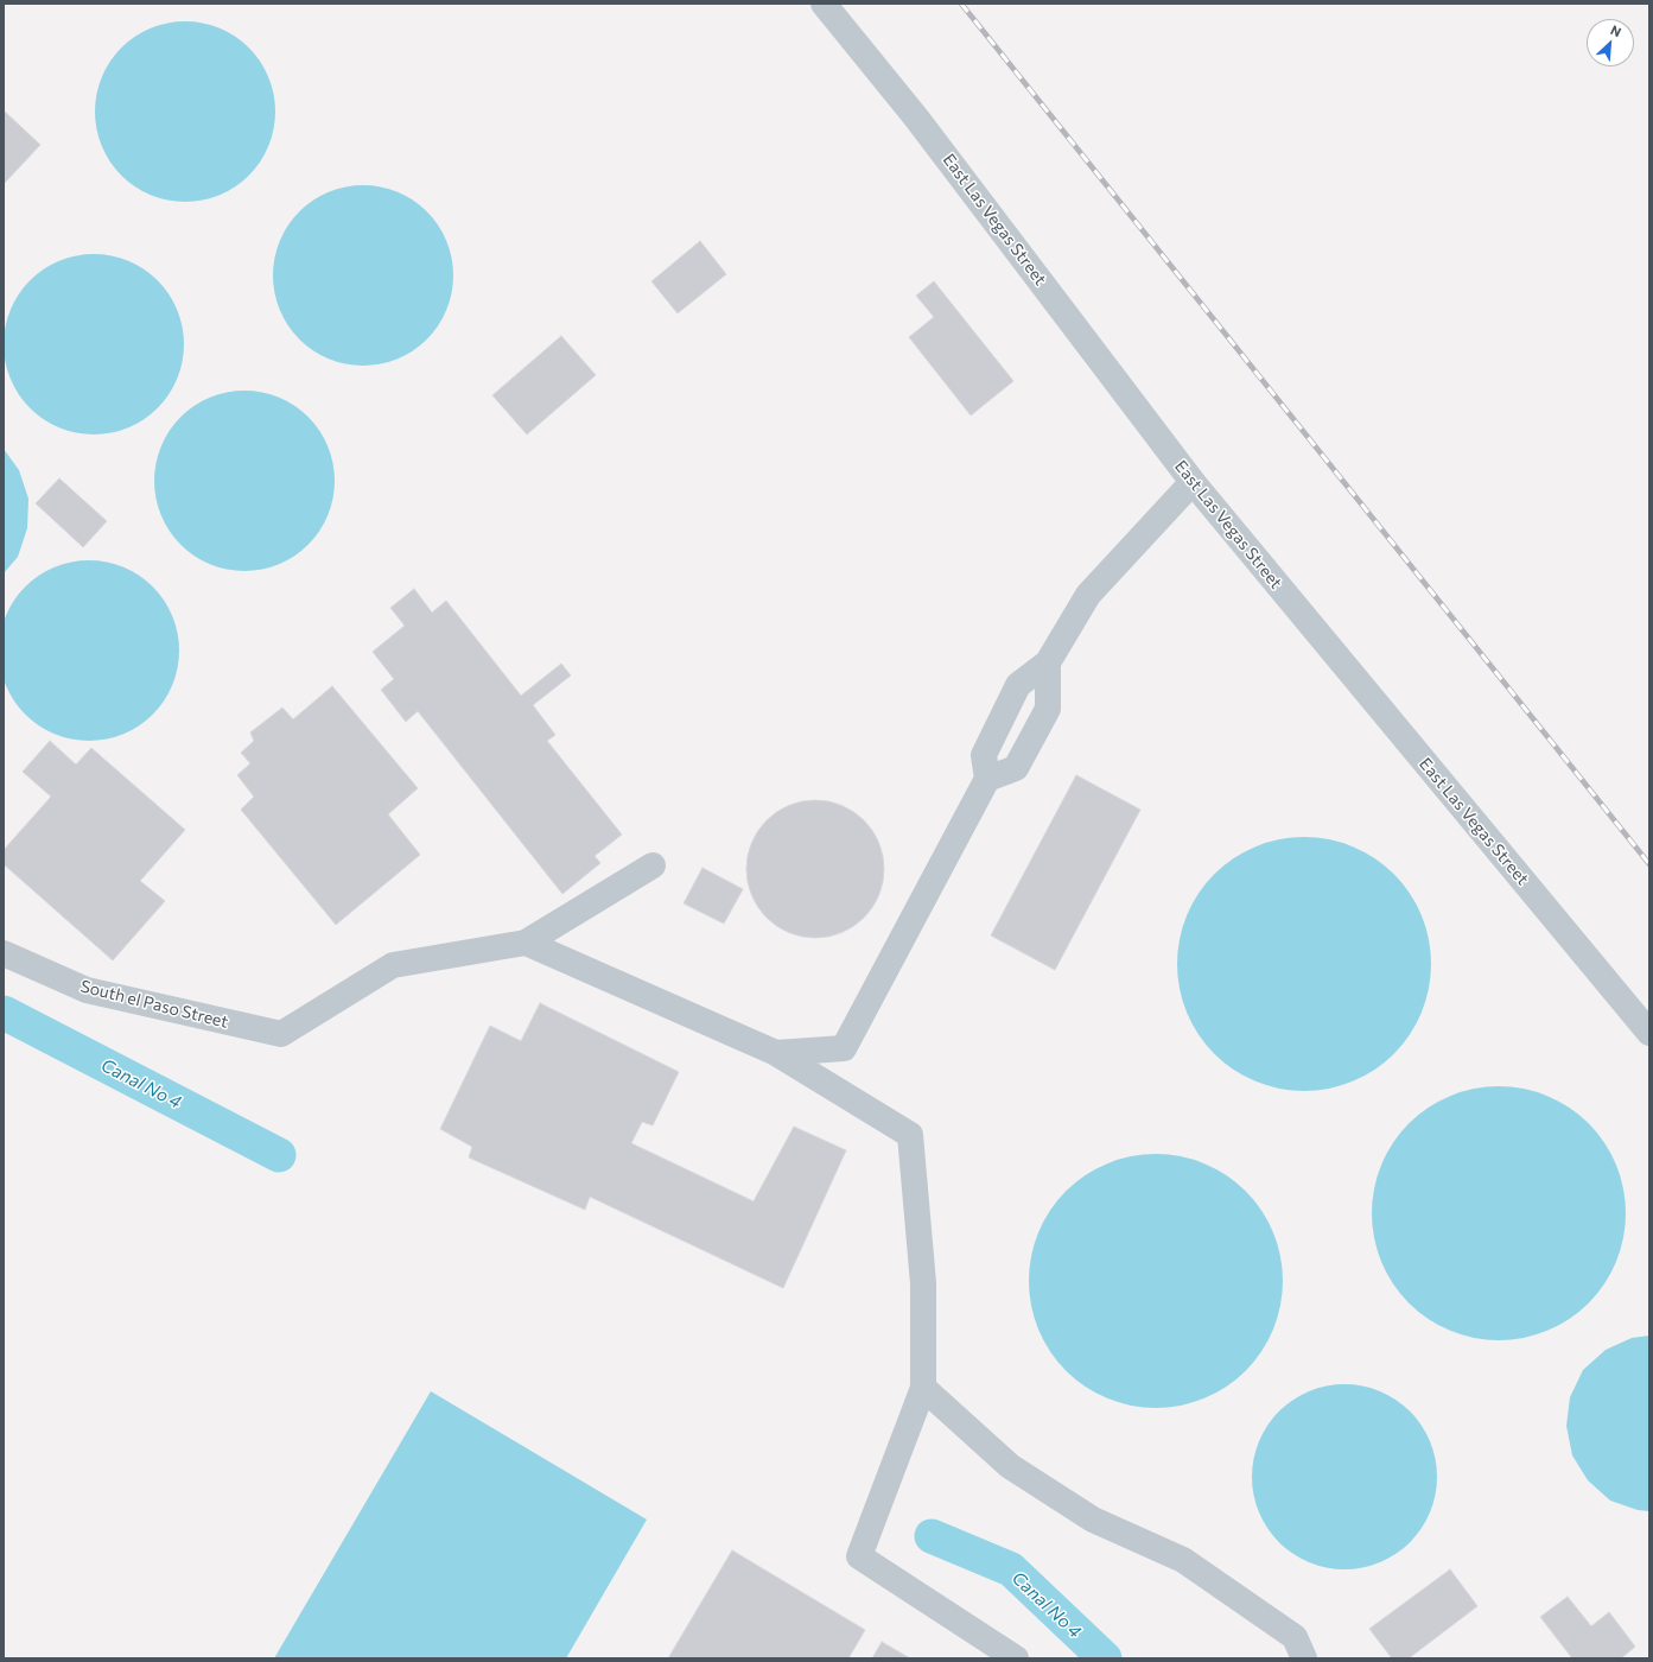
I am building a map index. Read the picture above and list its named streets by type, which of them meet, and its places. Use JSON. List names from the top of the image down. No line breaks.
{"streets":{"street":["East Las Vegas Street","South el Paso Street"]},"water":["Canal No 4"],"north":"top right"}
